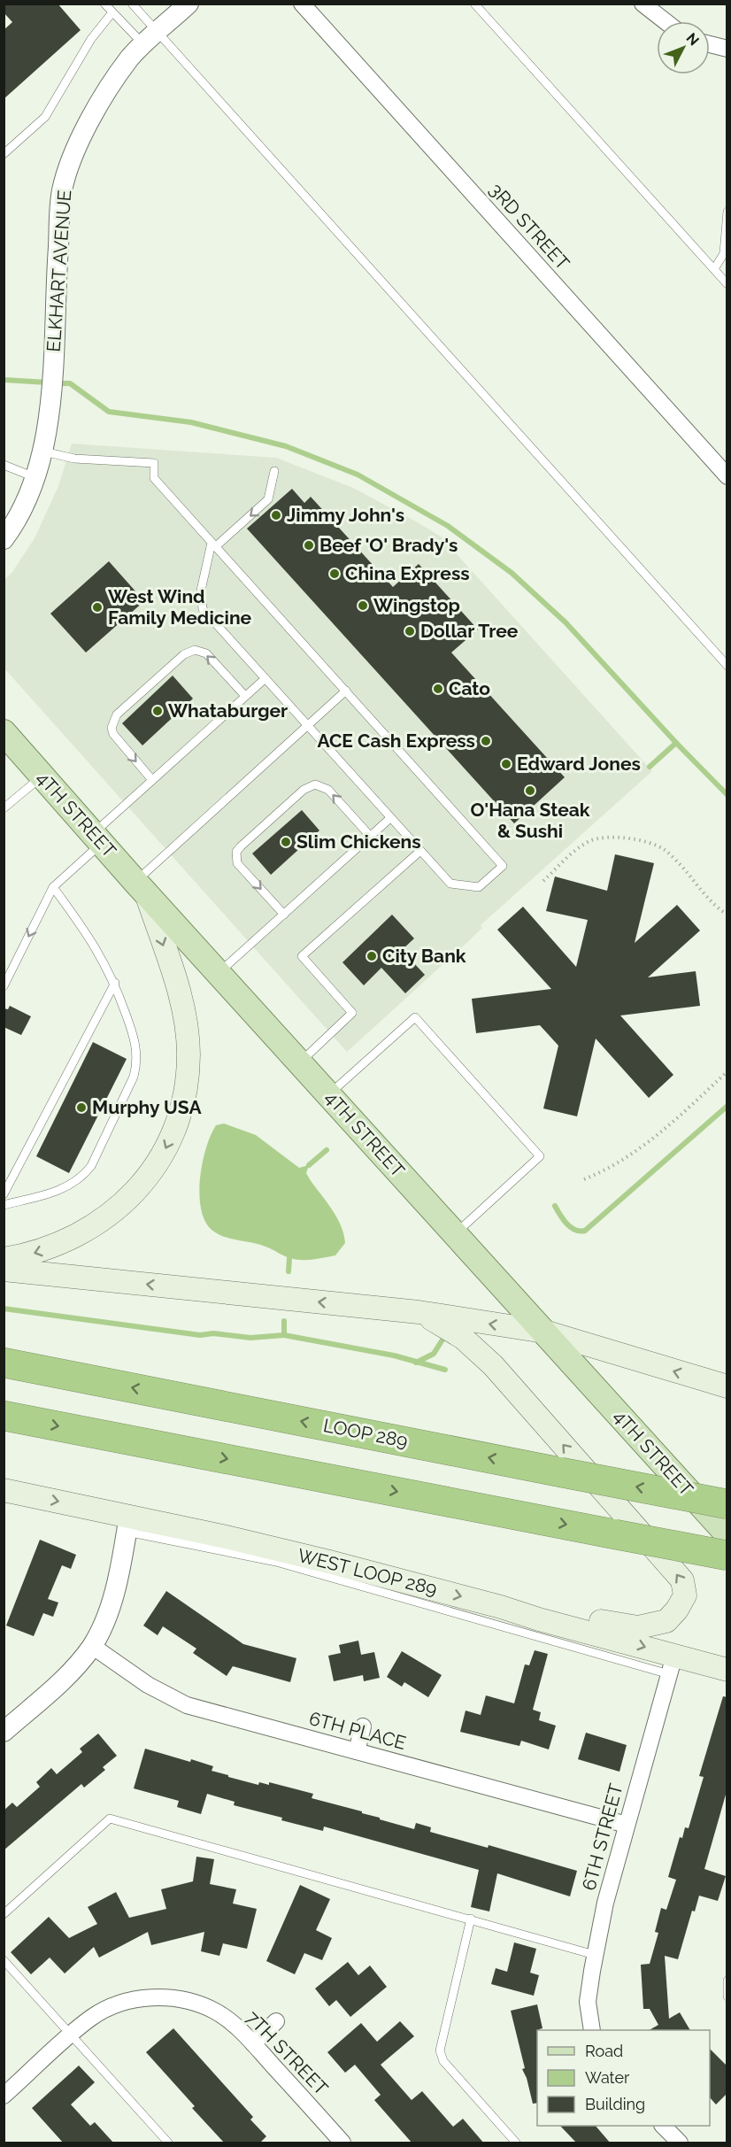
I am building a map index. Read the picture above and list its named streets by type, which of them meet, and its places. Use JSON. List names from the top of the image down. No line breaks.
{"streets":{"highway":["LOOP 289"],"main road":["4TH STREET","WEST LOOP 289"],"street":["3RD STREET","ELKHART AVENUE","6TH PLACE","6TH STREET","7TH STREET"]},"crossings":[["WEST LOOP 289","6TH STREET"],["6TH PLACE","6TH STREET"]],"one_way":["WEST LOOP 289"],"places":["Jimmy John's","Beef 'O' Brady's","China Express","Wingstop","West Wind Family Medicine","Dollar Tree","Cato","Whataburger","ACE Cash Express","Edward Jones","O'Hana Steak & Sushi","Slim Chickens","City Bank","Murphy USA"],"legend":["Road","Water","Building"],"north":"top right"}
